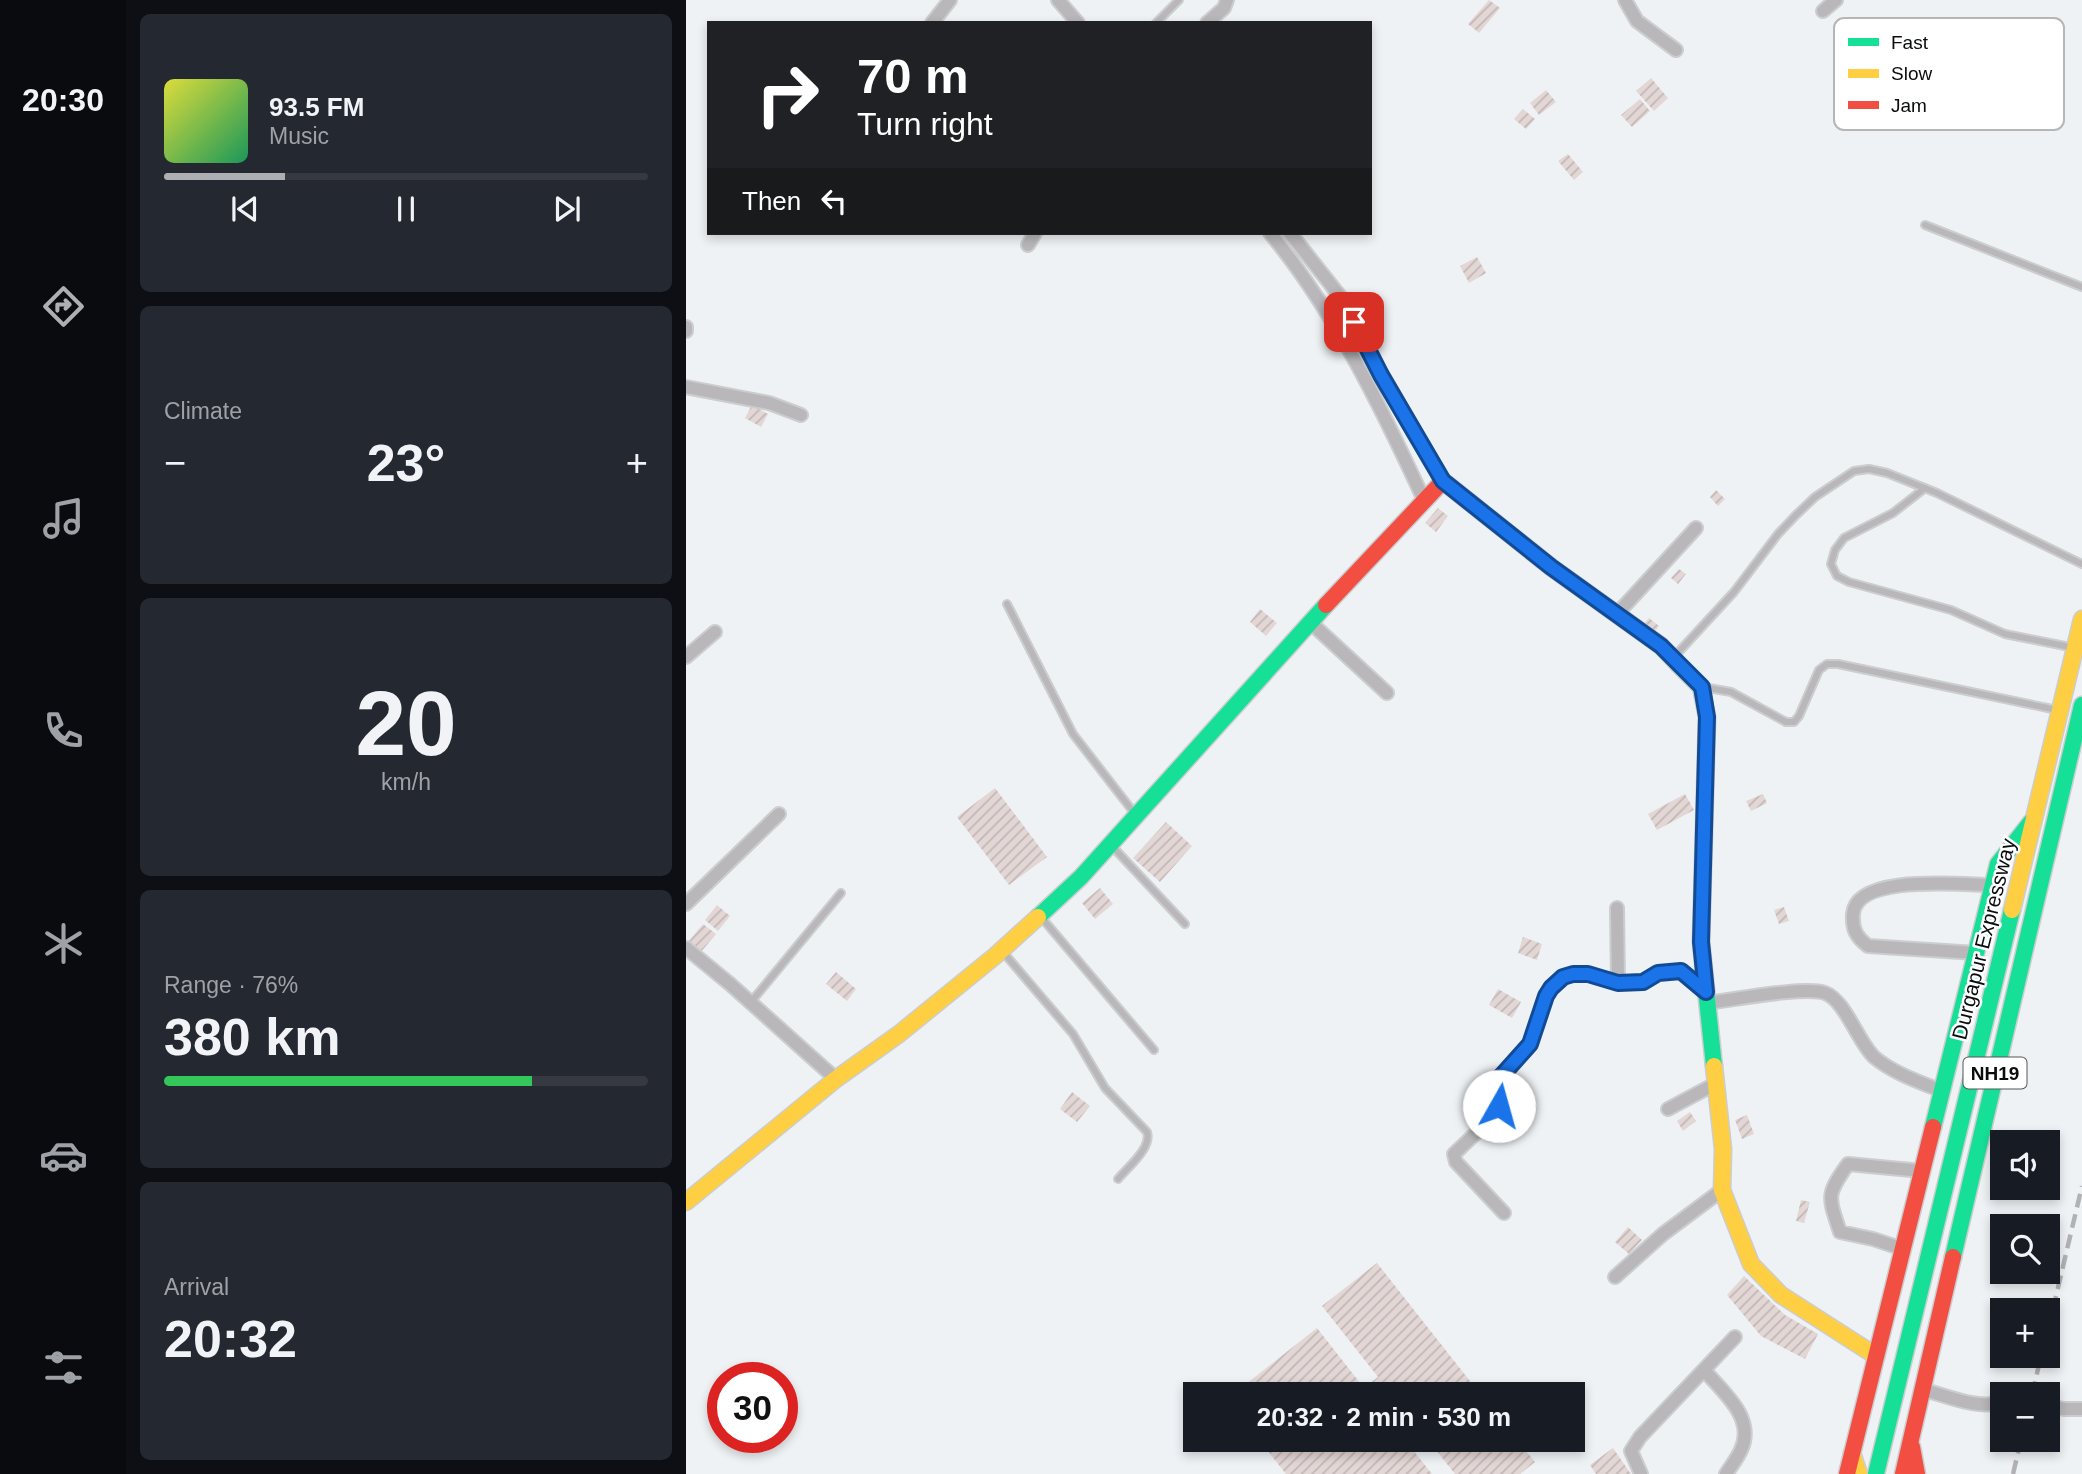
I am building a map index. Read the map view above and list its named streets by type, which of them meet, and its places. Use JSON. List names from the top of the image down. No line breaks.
{"streets":{"main road":["Durgapur Expressway","NH19"]},"legend":["Fast","Slow","Jam"],"page":{"tabs":"20:30","turn":["70 m","Turn right"],"song":["93.5 FM","Music"],"then":"Then","tile":["Climate",["20","km/h"],["Range · 76%","380 km"],["Arrival","20:32"]],"heat":["−","23°","+"],"map_buttons":["+","−"],"limit":"30","trip":"20:32 · 2 min · 530 m"}}
